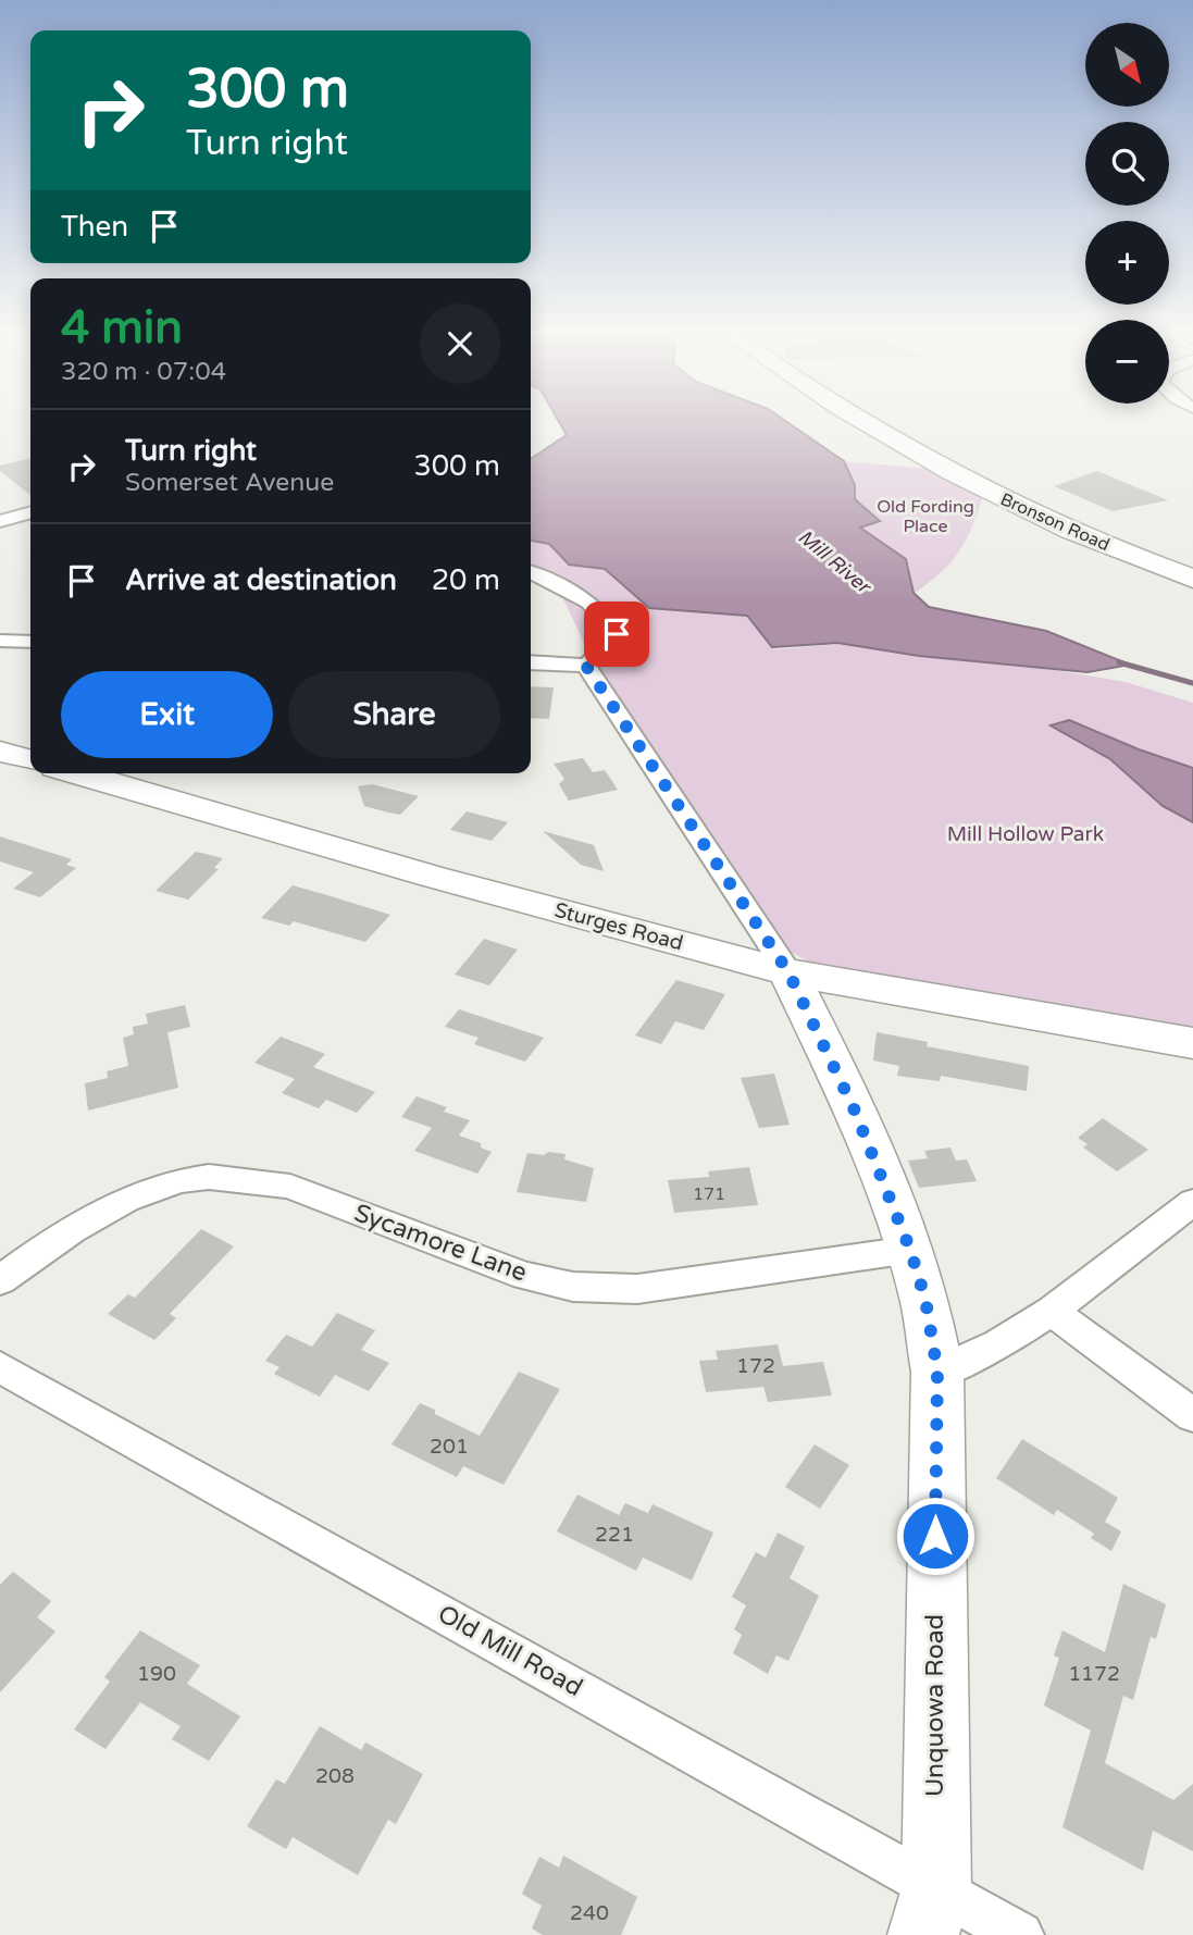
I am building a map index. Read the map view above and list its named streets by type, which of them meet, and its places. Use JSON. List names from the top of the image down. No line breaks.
{"streets":{"main road":["Bronson Road","Sturges Road","Unquowa Road"],"street":["Sycamore Lane","Old Mill Road"]},"crossings":[["Sturges Road","Unquowa Road"],["Sycamore Lane","Unquowa Road"],["Old Mill Road","Unquowa Road"]],"water":["Mill River"],"parks":["Old Fording Place","Mill Hollow Park"],"house_numbers":["171","172","201","221","190","1172","208","240"],"north":"bottom right","page":{"map_buttons":["+","−"],"turn":["300 m","Turn right"],"then":"Then","heading":["4 min","320 m · 07:04"],"list":[{"name":"Turn right","note":"Somerset Avenue","value":"300 m"},{"name":"Arrive at destination","value":"20 m"}],"buttons":["Exit","Share"]}}
